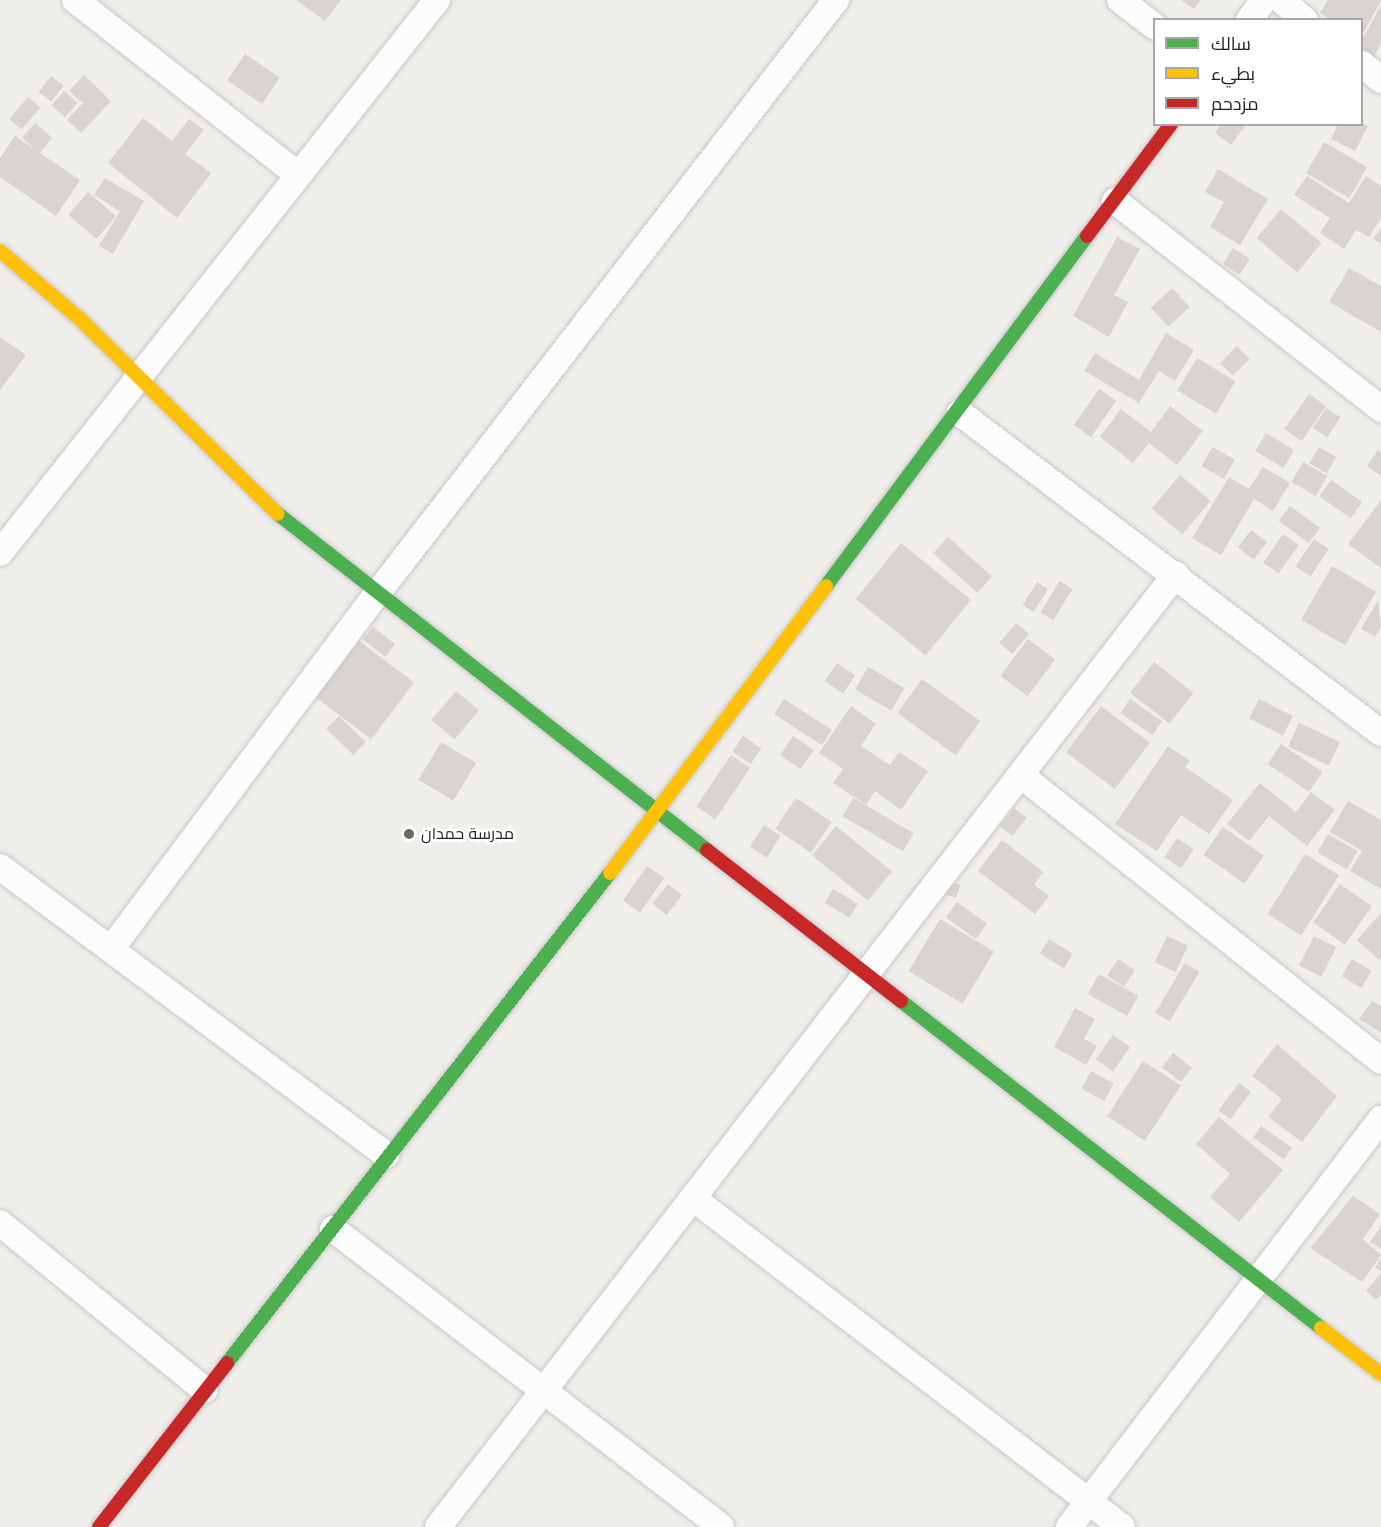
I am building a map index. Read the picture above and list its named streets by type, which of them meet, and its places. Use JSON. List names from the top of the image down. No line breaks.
{"places":["مدرسة حمدان"],"legend":["سالك","بطيء","مزدحم"]}
